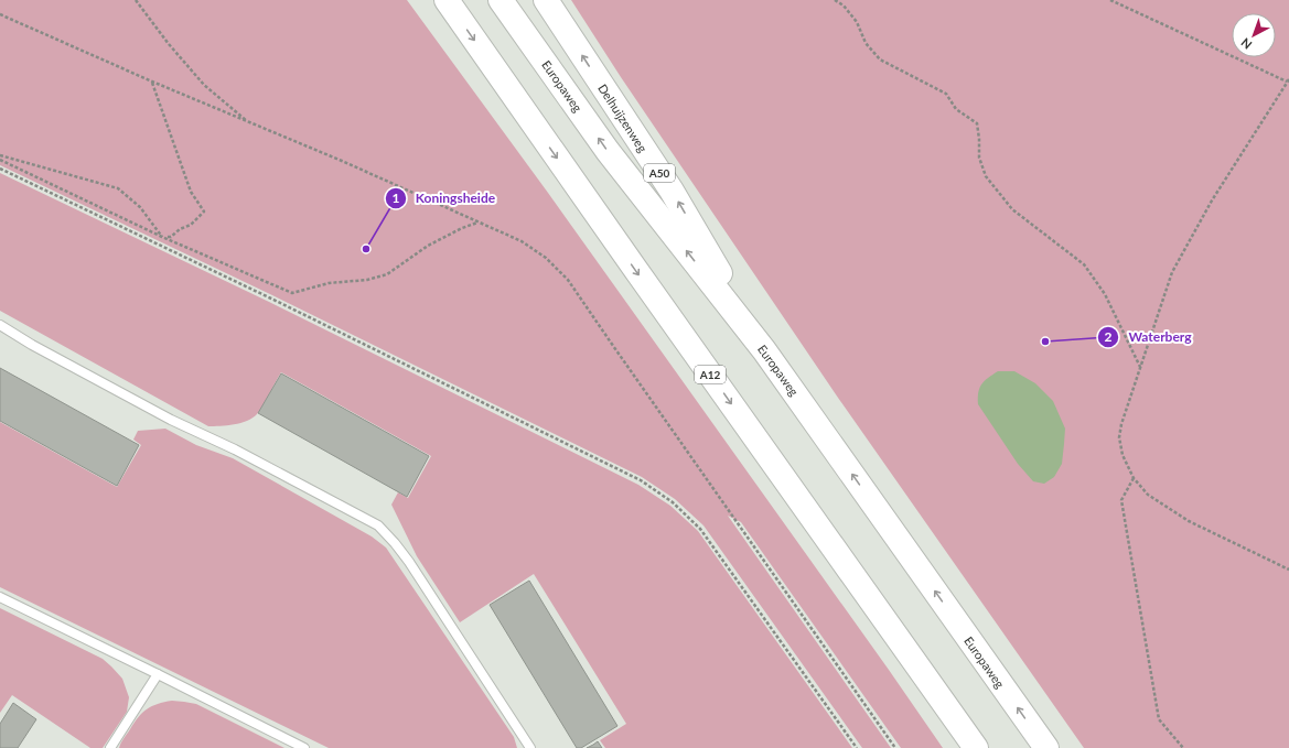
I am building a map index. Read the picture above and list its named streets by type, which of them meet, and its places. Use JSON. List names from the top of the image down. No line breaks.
{"streets":{"highway":["Europaweg","Delhuijzenweg","A50","A12"]},"crossings":[["Europaweg","Delhuijzenweg"]],"places":["Koningsheide","Waterberg"],"north":"bottom left"}
